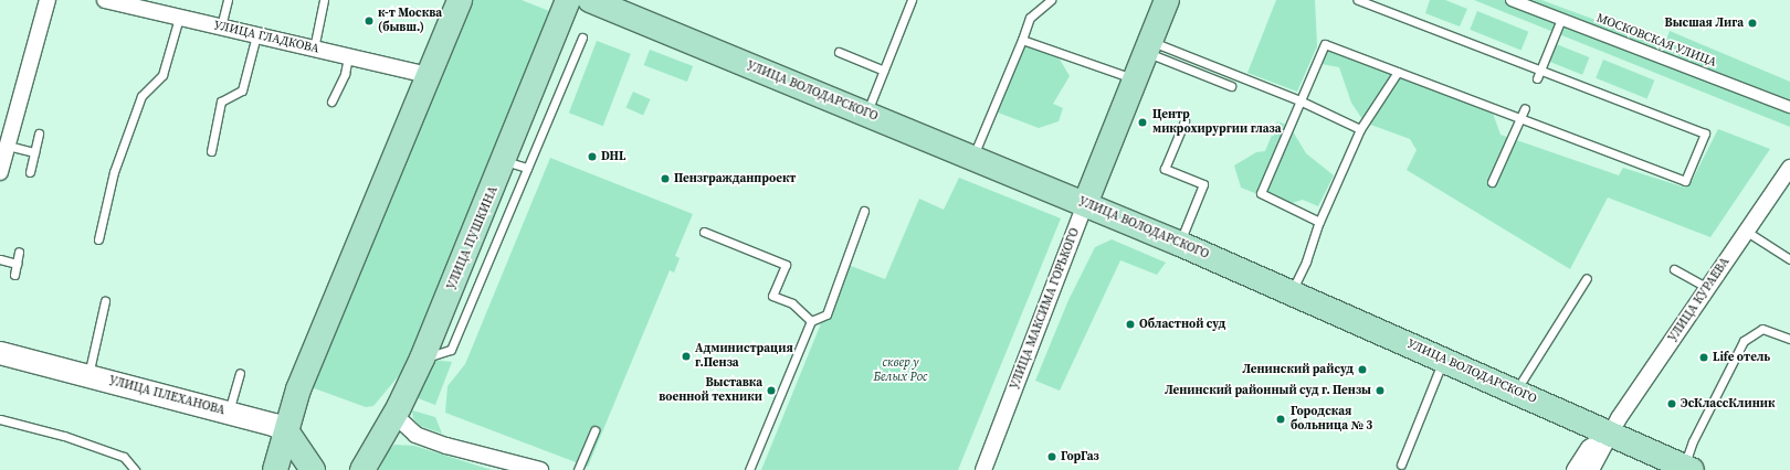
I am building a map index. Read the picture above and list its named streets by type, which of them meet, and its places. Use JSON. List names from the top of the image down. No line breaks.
{"streets":{"main road":["УЛИЦА ВОЛОДАРСКОГО","УЛИЦА ПУШКИНА","УЛИЦА МАКСИМА ГОРЬКОГО","УЛИЦА ПЛЕХАНОВА"],"street":["УЛИЦА ГЛАДКОВА","МОСКОВСКАЯ УЛИЦА","УЛИЦА КУРАЕВА"]},"crossings":[["УЛИЦА ВОЛОДАРСКОГО","УЛИЦА КУРАЕВА"],["УЛИЦА ВОЛОДАРСКОГО","УЛИЦА МАКСИМА ГОРЬКОГО"]],"parks":["сквер у Белых Рос"],"places":["к-т Москва (бывш.)","Высшая Лига","Центр микрохирургии глаза","DHL","Пензгражданпроект","Областной суд","Администрация г.Пенза","Life отель","Ленинский райсуд","Выставка военной техники","Ленинский районный суд г. Пензы","ЭсКлассКлиник","Городская больница № 3","ГорГаз"]}
